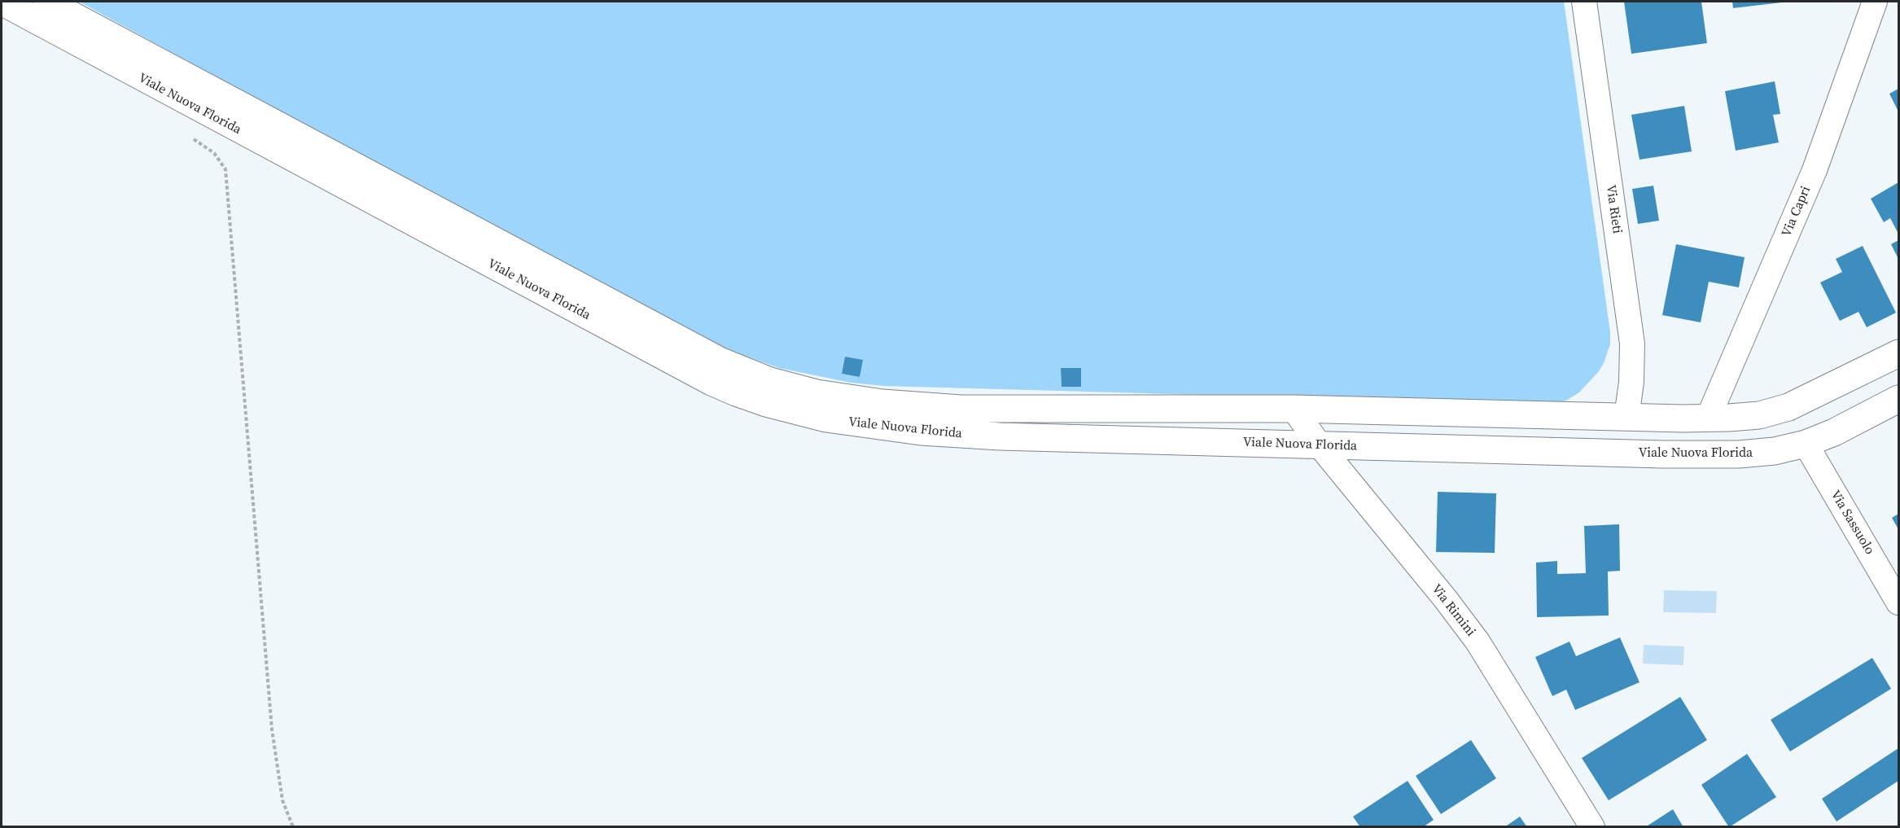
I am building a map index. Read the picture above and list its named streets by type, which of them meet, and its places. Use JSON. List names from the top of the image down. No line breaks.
{"streets":{"street":["Viale Nuova Florida","Via Rieti","Via Capri","Via Sassuolo","Via Rimini"]},"crossings":[["Viale Nuova Florida","Via Rieti"],["Viale Nuova Florida","Via Capri"],["Viale Nuova Florida","Via Sassuolo"],["Viale Nuova Florida","Via Rimini"]]}
